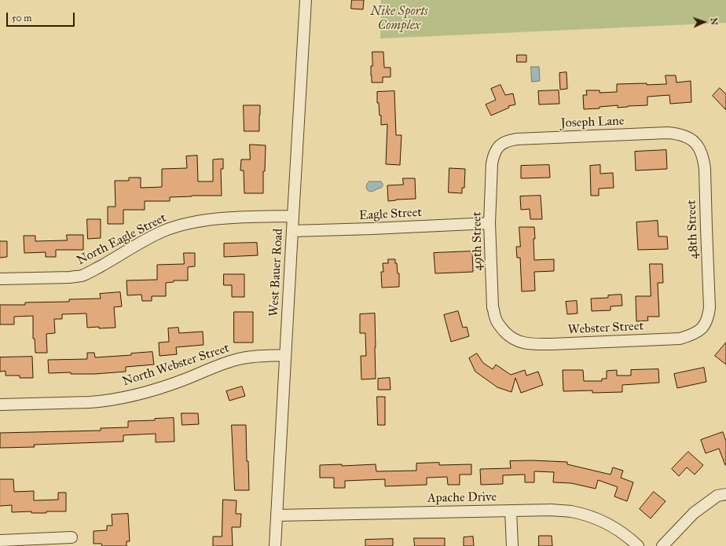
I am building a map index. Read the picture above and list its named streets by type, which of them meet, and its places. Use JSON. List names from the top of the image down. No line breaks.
{"streets":{"street":["Joseph Lane","Eagle Street","48th Street","North Eagle Street","49th Street","West Bauer Road","Webster Street","North Webster Street","Apache Drive"]},"crossings":[["Joseph Lane","48th Street"],["Joseph Lane","49th Street"],["Eagle Street","49th Street"],["Eagle Street","West Bauer Road"],["48th Street","Webster Street"],["North Eagle Street","West Bauer Road"],["49th Street","Webster Street"],["West Bauer Road","North Webster Street"],["West Bauer Road","Apache Drive"]],"parks":["Nike Sports Complex"],"scale_bar":"50 m","north":"right"}
